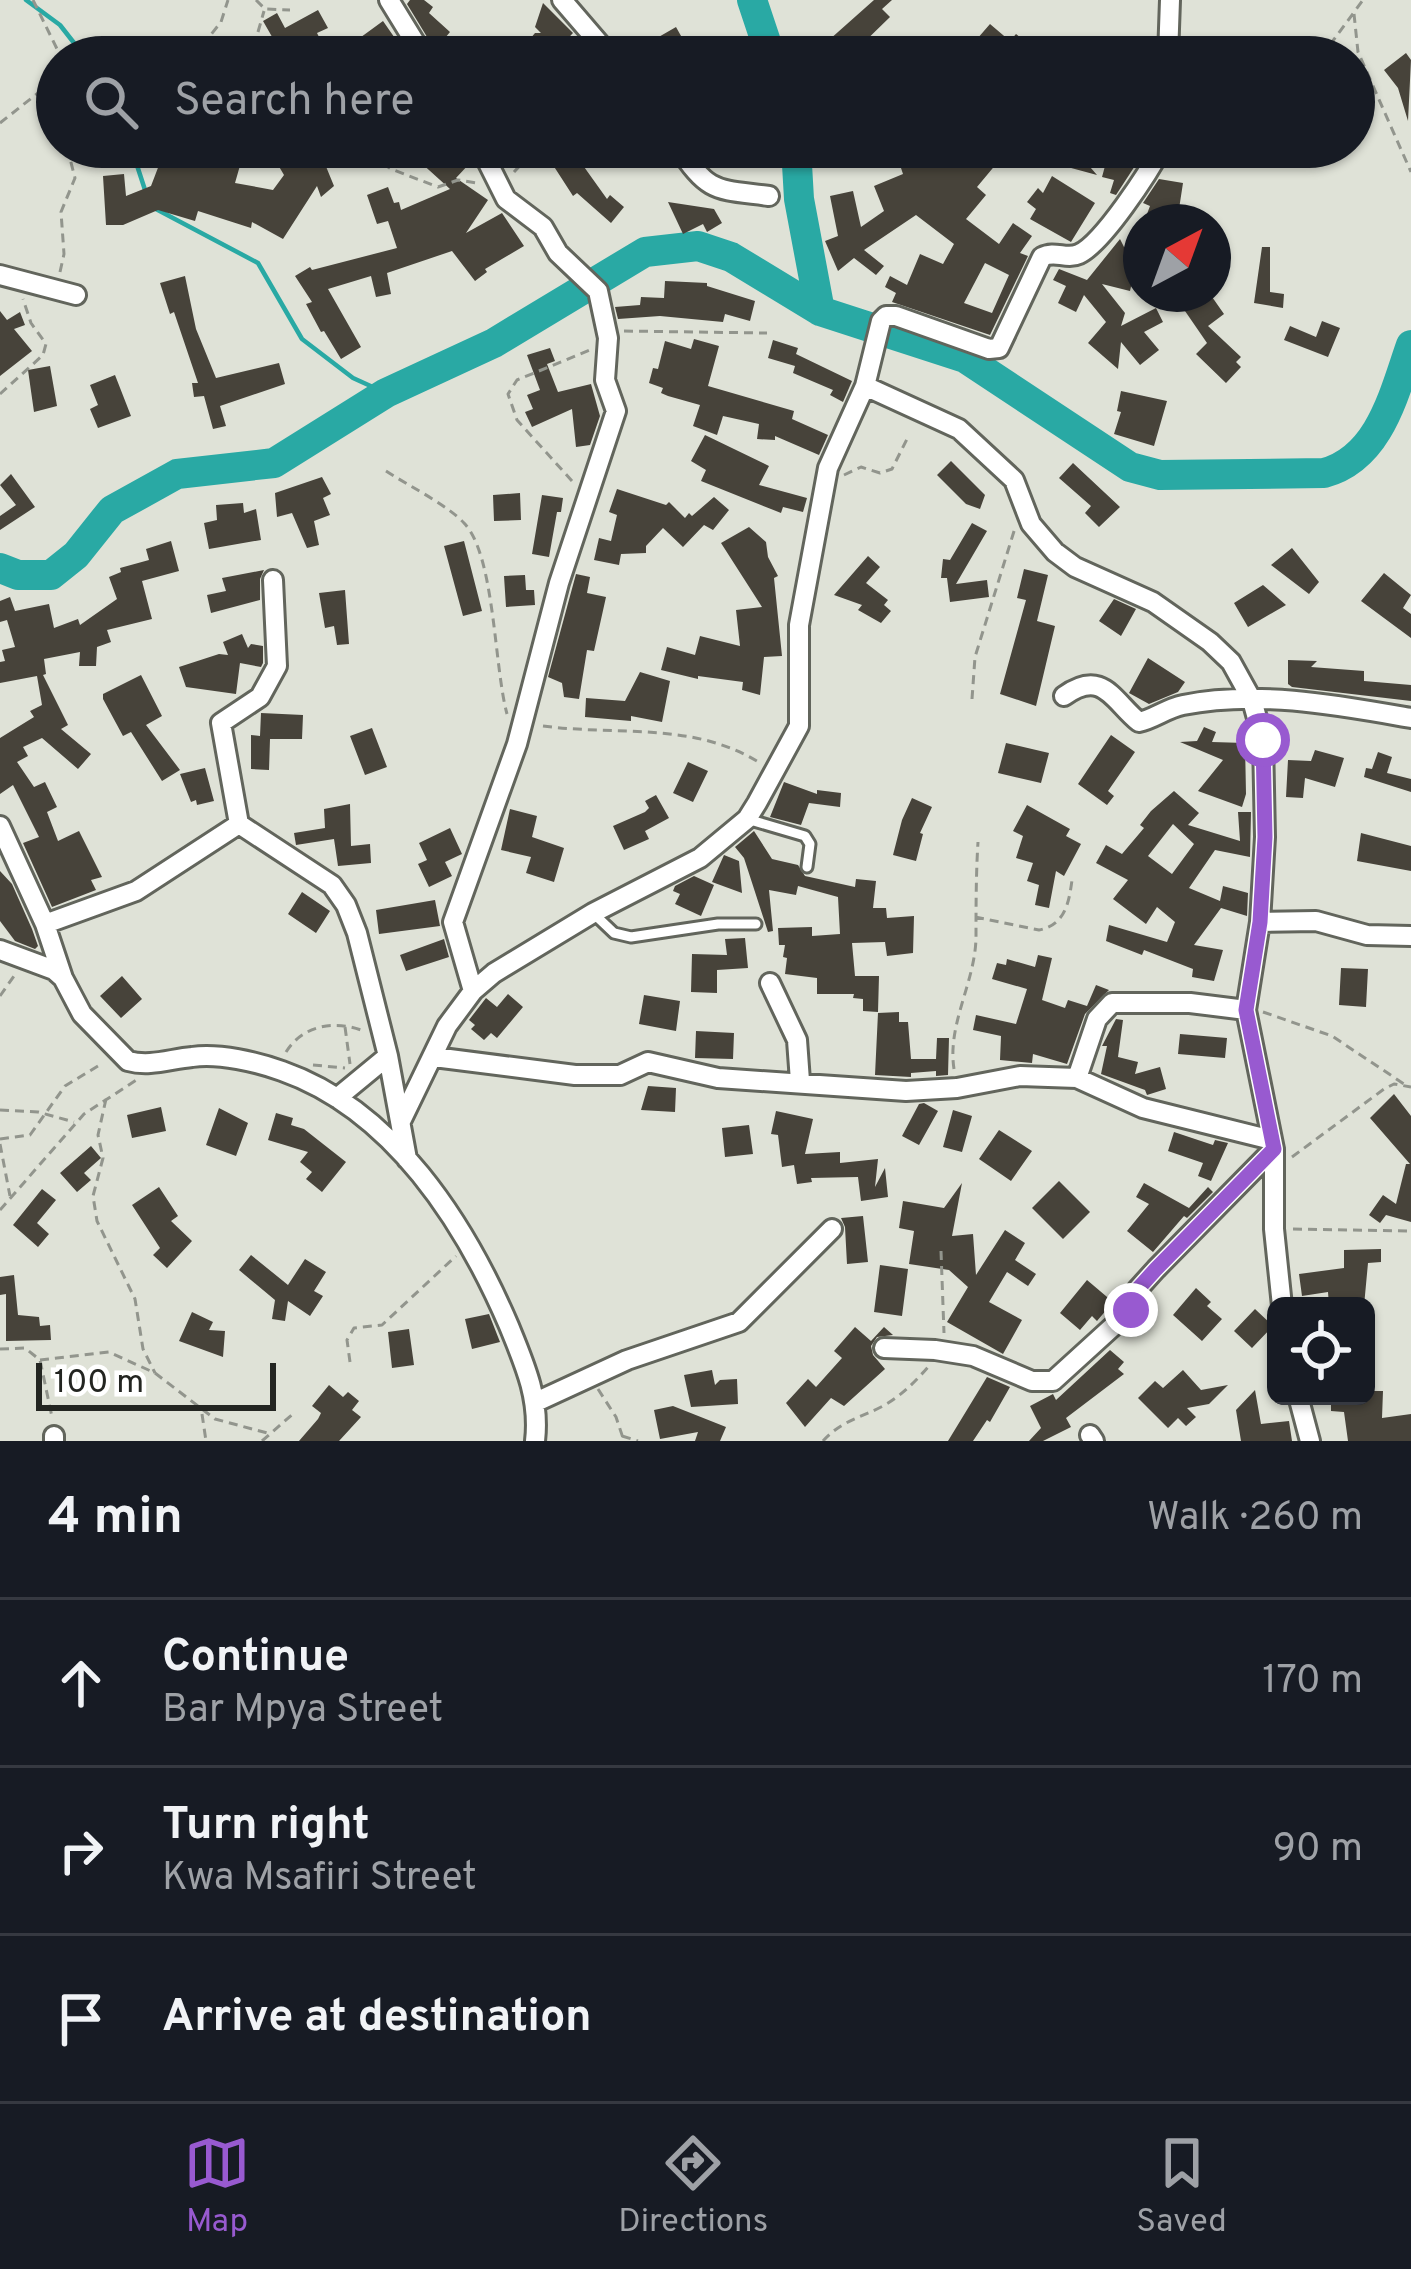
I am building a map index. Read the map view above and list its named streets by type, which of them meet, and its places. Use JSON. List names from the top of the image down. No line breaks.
{"scale_bar":"100 m","north":"top right","page":{"search":"Search here","scale":"100 m","heading":["4 min","Walk · 260 m"],"list":[["Continue","Bar Mpya Street","170 m"],["Turn right","Kwa Msafiri Street","90 m"],"Arrive at destination"],"nav":["Map","Directions","Saved"]}}
